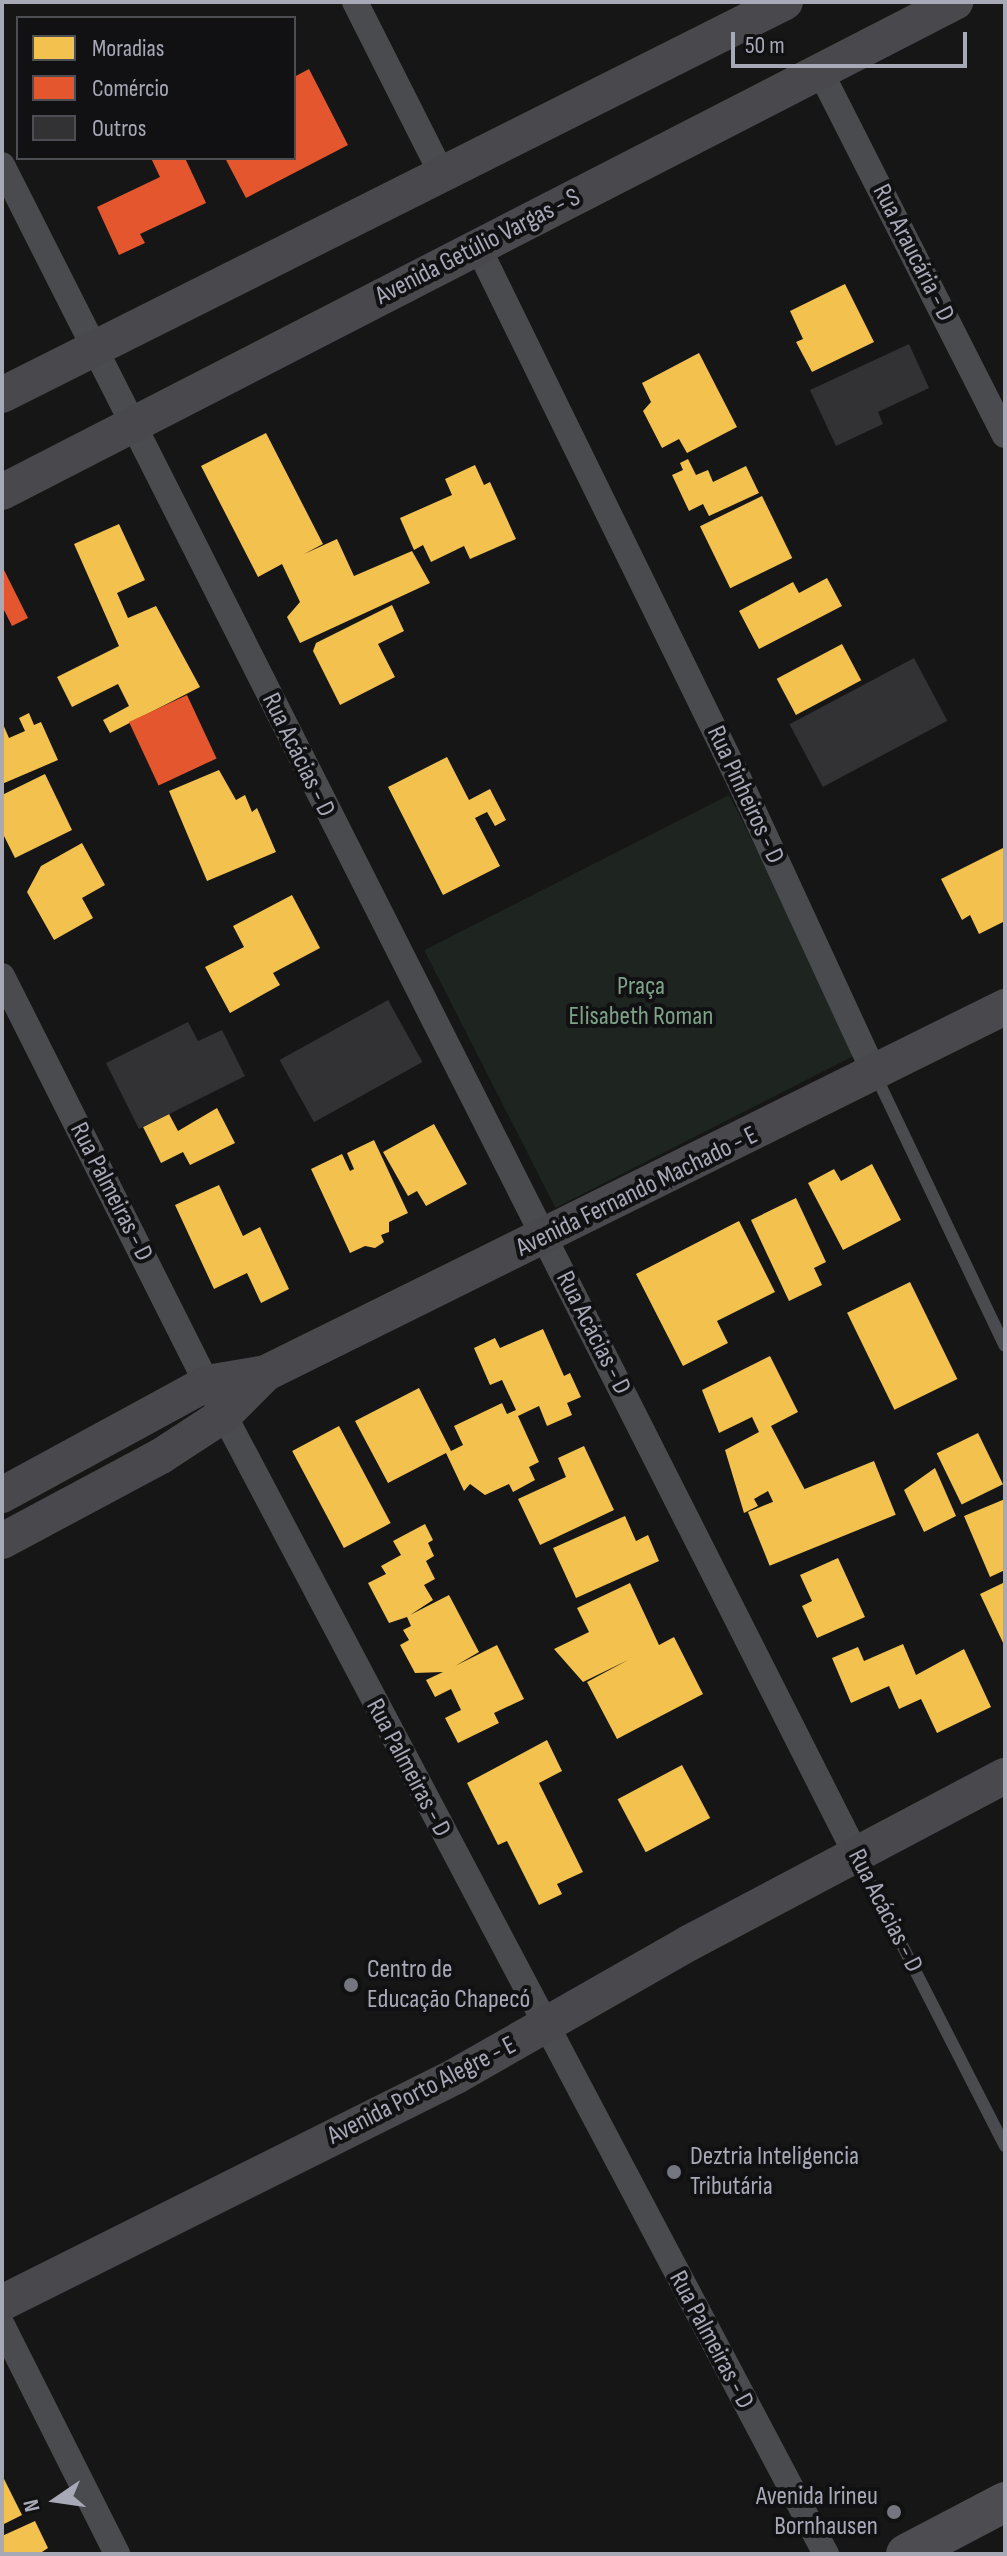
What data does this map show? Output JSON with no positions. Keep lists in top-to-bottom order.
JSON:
{
  "streets": {
    "street": [
      "Avenida Getúlio Vargas - S",
      "Rua Araucária - D",
      "Rua Acácias - D",
      "Rua Pinheiros - D",
      "Rua Palmeiras - D",
      "Avenida Fernando Machado - E",
      "Avenida Porto Alegre - E"
    ]
  },
  "crossings": [
    ["Avenida Getúlio Vargas - S", "Rua Araucária - D"],
    ["Avenida Getúlio Vargas - S", "Rua Acácias - D"],
    ["Avenida Getúlio Vargas - S", "Rua Pinheiros - D"],
    ["Rua Acácias - D", "Avenida Fernando Machado - E"],
    ["Rua Acácias - D", "Avenida Porto Alegre - E"],
    ["Rua Pinheiros - D", "Avenida Fernando Machado - E"],
    ["Rua Palmeiras - D", "Avenida Fernando Machado - E"],
    ["Rua Palmeiras - D", "Avenida Porto Alegre - E"]
  ],
  "parks": ["Praça Elisabeth Roman"],
  "places": ["Centro de Educação Chapecó", "Deztria Inteligencia Tributária", "Avenida Irineu Bornhausen"],
  "legend": ["Moradias", "Comércio", "Outros"],
  "scale_bar": "50 m",
  "north": "left"
}
